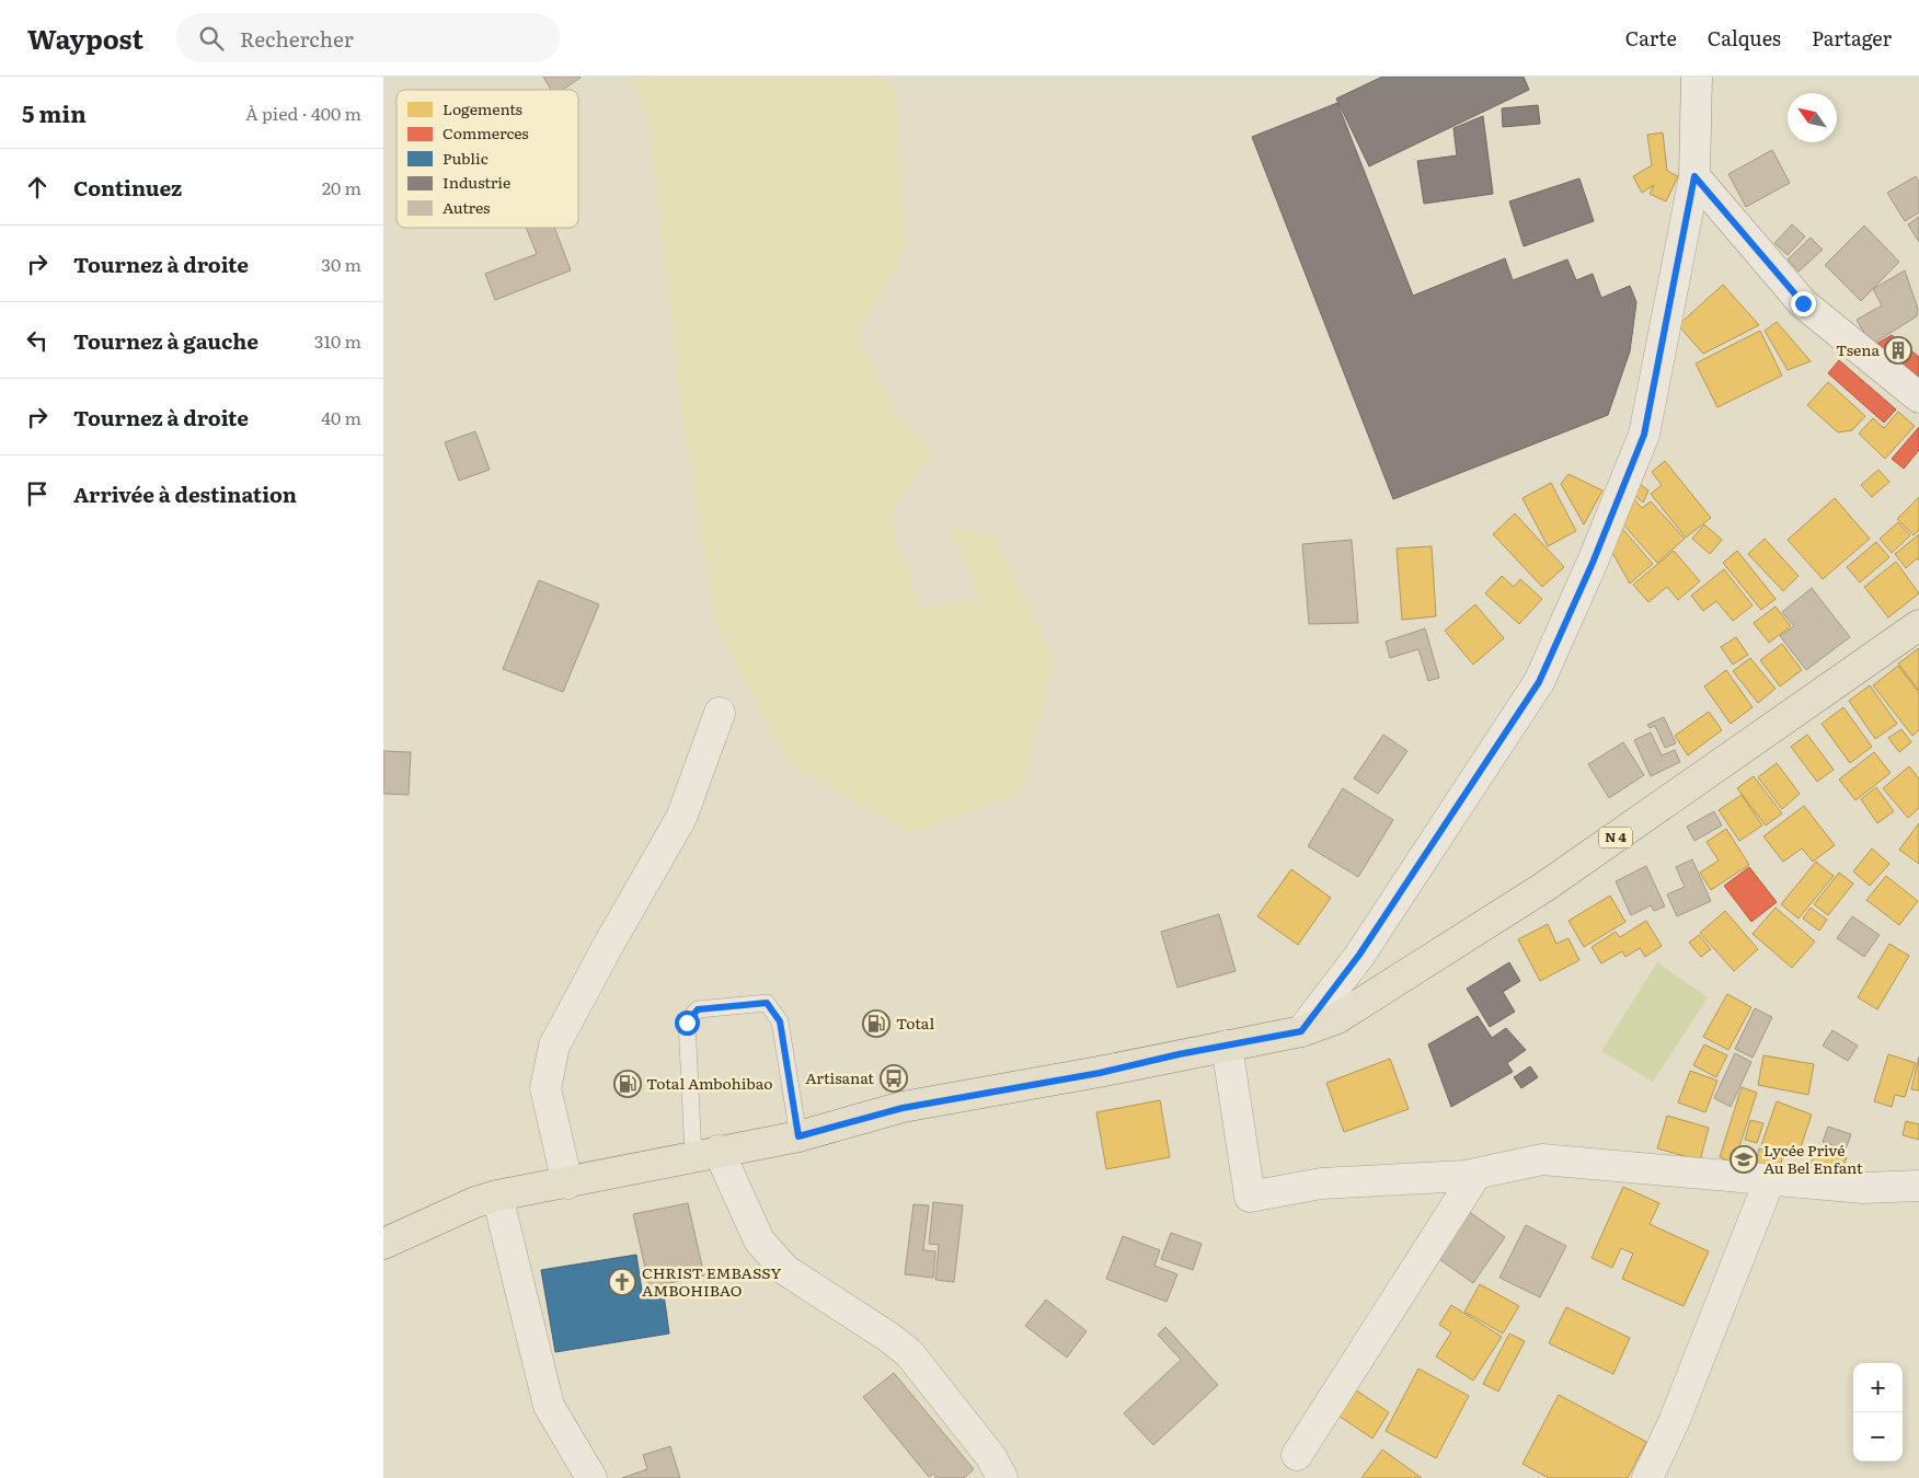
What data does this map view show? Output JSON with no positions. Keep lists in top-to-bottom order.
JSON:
{
  "streets": {
    "main road": ["N 4"]
  },
  "places": {
    "building": ["Tsena"],
    "fuel station": ["Total", "Total Ambohibao"],
    "bus stop": ["Artisanat"],
    "school or university": ["Lycée Privé Au Bel Enfant"],
    "church": ["CHRIST EMBASSY AMBOHIBAO"]
  },
  "legend": [
    "Logements",
    "Commerces",
    "Public",
    "Industrie",
    "Autres"
  ],
  "north": "top left",
  "page": {
    "header": "Waypost",
    "search": "Rechercher",
    "nav": ["Carte", "Calques", "Partager"],
    "heading": ["5 min", "À pied · 400 m"],
    "list": [
      ["Continuez", "20 m"],
      ["Tournez à droite", "30 m"],
      ["Tournez à gauche", "310 m"],
      ["Tournez à droite", "40 m"],
      "Arrivée à destination"
    ],
    "map_buttons": ["+", "−"]
  }
}
